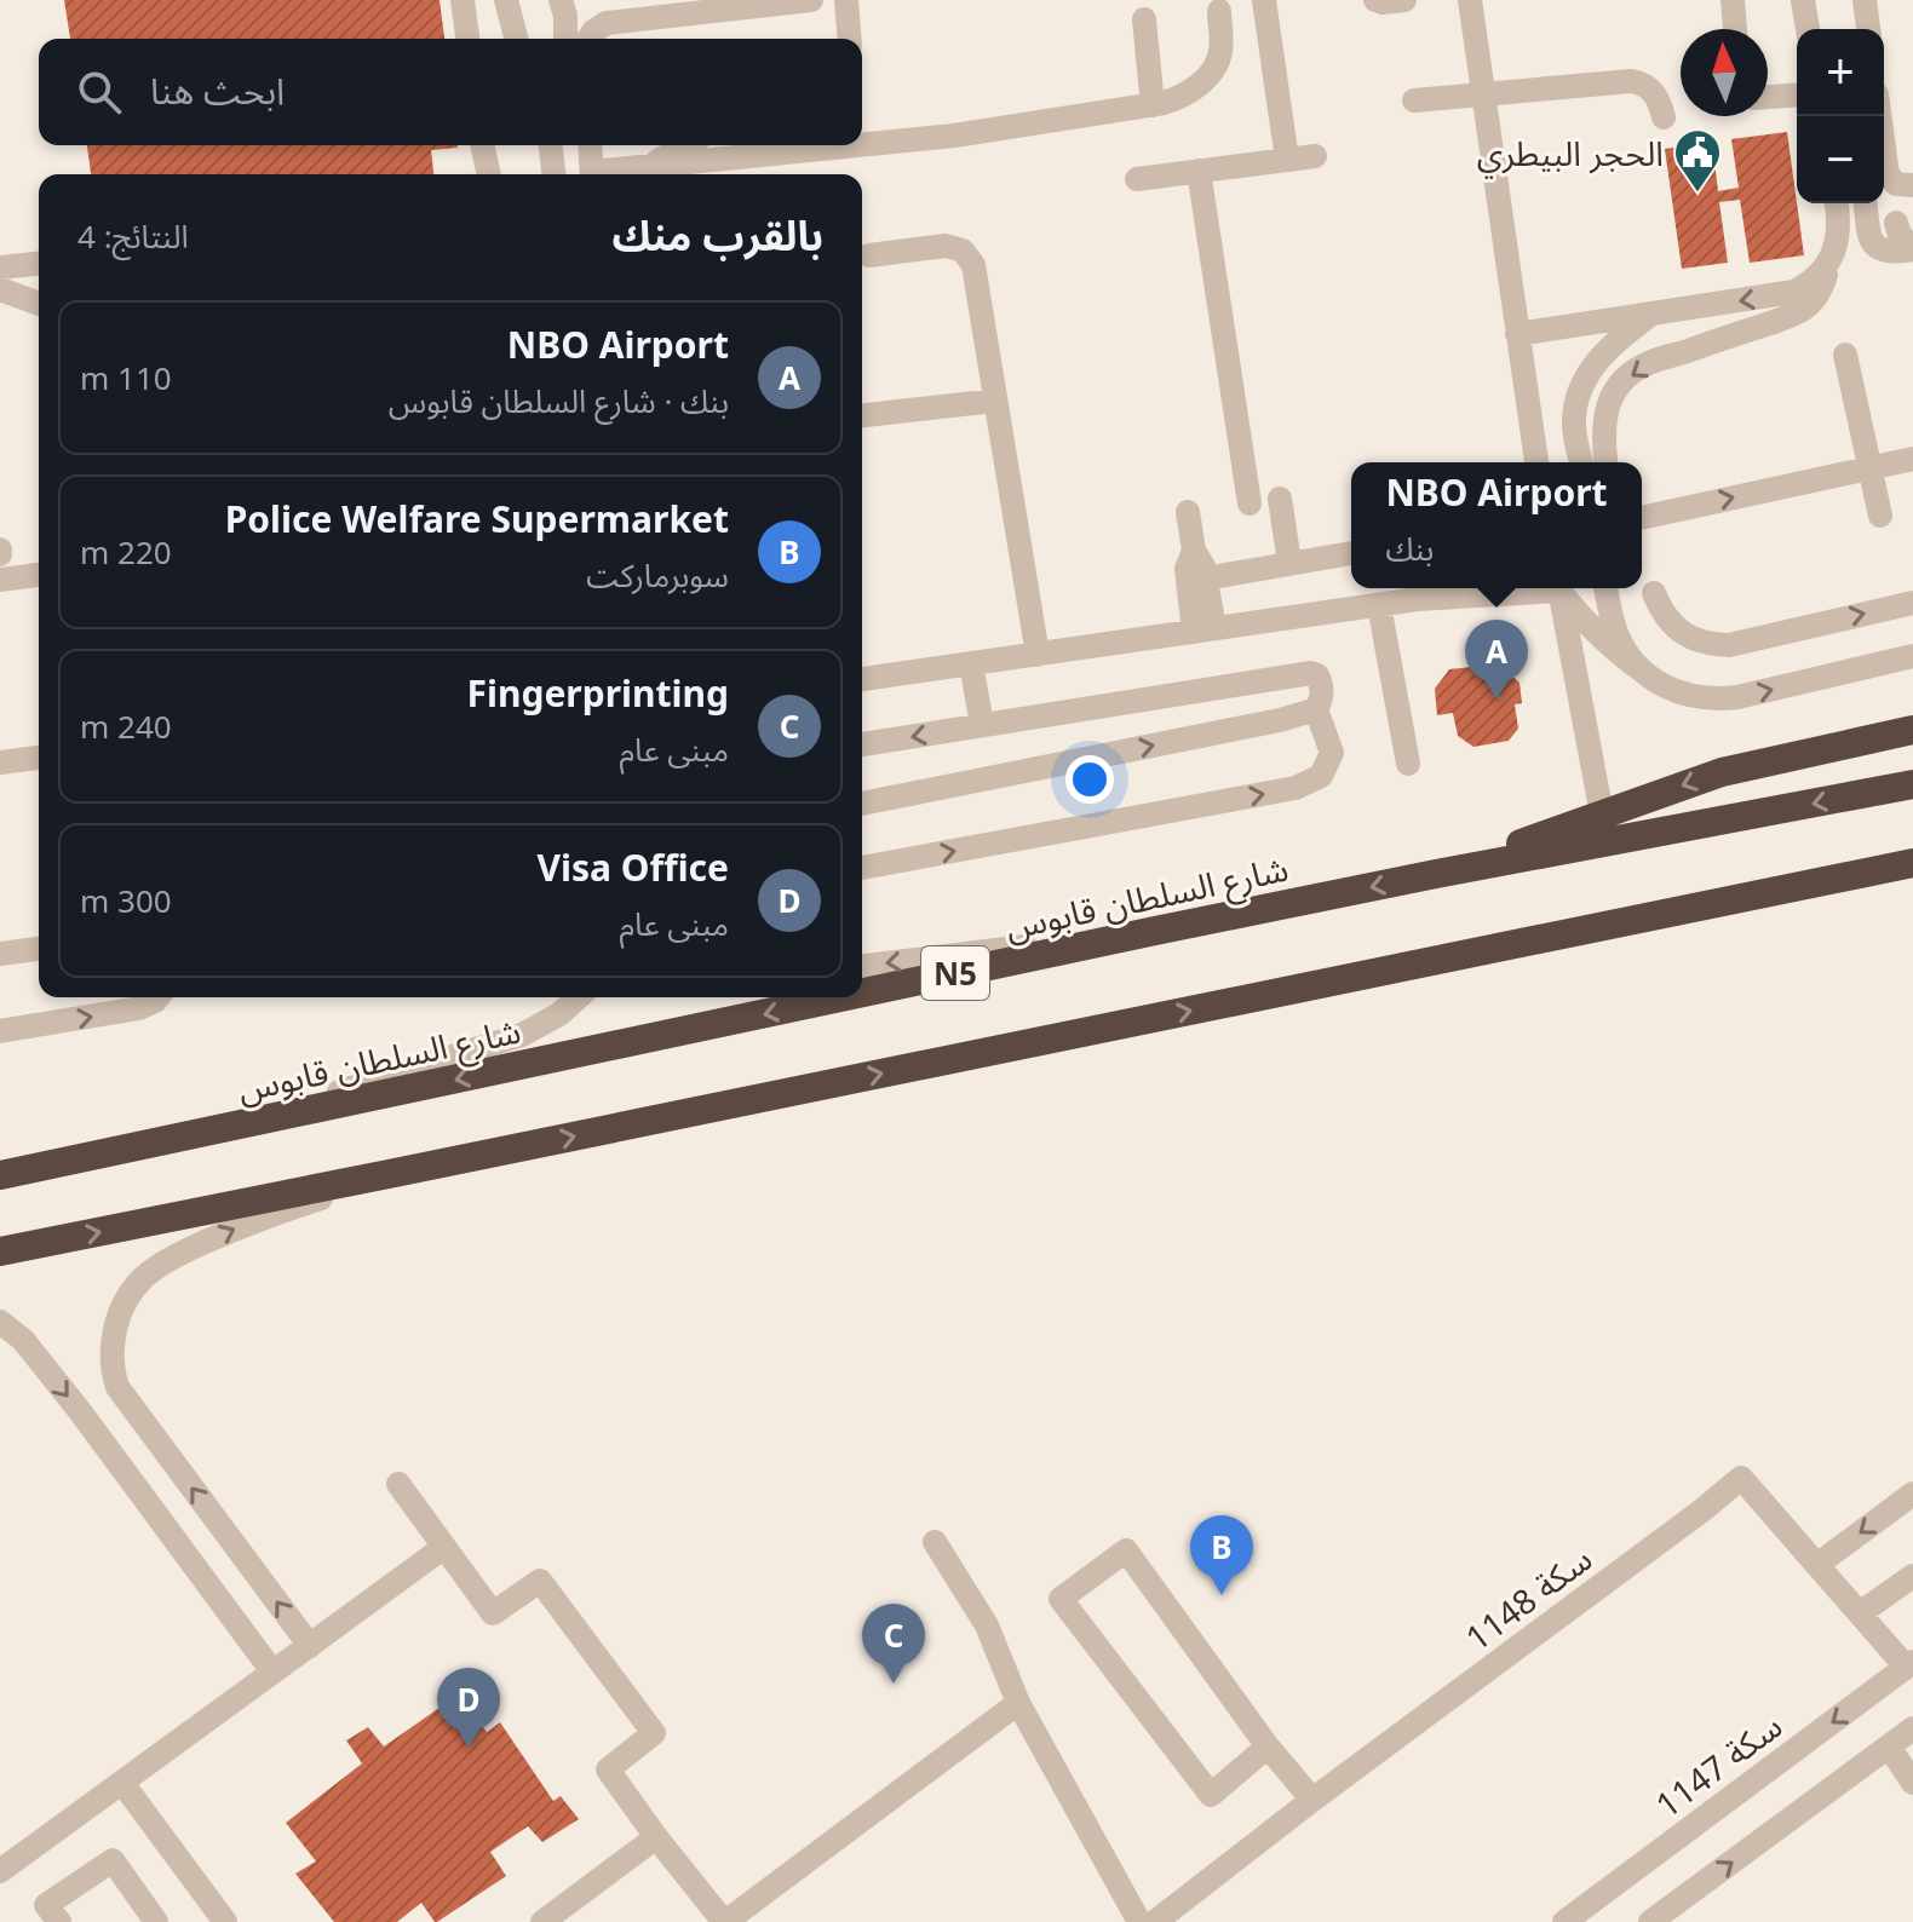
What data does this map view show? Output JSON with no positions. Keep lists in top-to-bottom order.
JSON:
{
  "streets": {
    "highway": ["شارع السلطان قابوس", "N5"],
    "street": ["سكة 1148", "سكة 1147"]
  },
  "crossings": [
    ["سكة 1148", "سكة 1147"]
  ],
  "places": {
    "public building": ["الحجر البيطري"]
  },
  "north": "top",
  "page": {
    "map_buttons": ["+", "−"],
    "search": "ابحث هنا",
    "heading": ["بالقرب منك", "النتائج: 4"],
    "list": [
      {
        "mark": "A",
        "name": "NBO Airport",
        "note": "بنك · شارع السلطان قابوس",
        "value": "110 m"
      },
      {
        "mark": "B",
        "name": "Police Welfare Supermarket",
        "note": "سوبرماركت",
        "value": "220 m"
      },
      {
        "mark": "C",
        "name": "Fingerprinting",
        "note": "مبنى عام",
        "value": "240 m"
      },
      {
        "mark": "D",
        "name": "Visa Office",
        "note": "مبنى عام",
        "value": "300 m"
      }
    ],
    "popup": ["NBO Airport", "بنك"],
    "pins": [
      "A",
      "B",
      "C",
      "D"
    ]
  }
}
